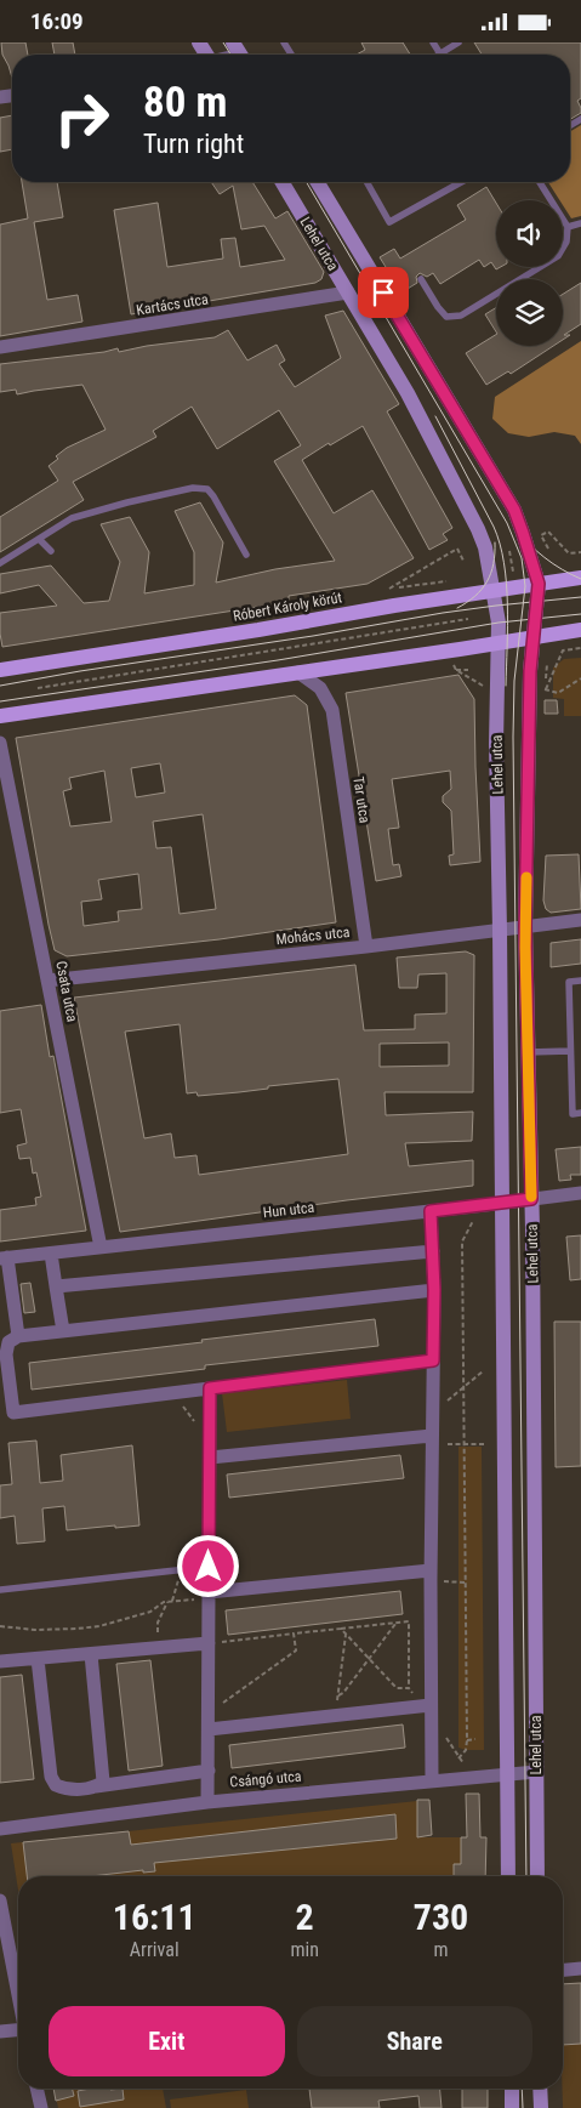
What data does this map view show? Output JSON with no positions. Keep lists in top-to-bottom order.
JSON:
{
  "streets": {
    "main road": ["Lehel utca", "Róbert Károly körút"],
    "street": [
      "Kartács utca",
      "Tar utca",
      "Mohács utca",
      "Csata utca",
      "Hun utca",
      "Csángó utca"
    ]
  },
  "crossings": [
    ["Lehel utca", "Kartács utca"],
    ["Lehel utca", "Róbert Károly körút"],
    ["Lehel utca", "Mohács utca"],
    ["Lehel utca", "Hun utca"],
    ["Lehel utca", "Csángó utca"],
    ["Tar utca", "Mohács utca"],
    ["Mohács utca", "Csata utca"],
    ["Csata utca", "Hun utca"]
  ],
  "page": {
    "status": "16:09",
    "turn": ["80 m", "Turn right"],
    "eta": [
      "16:11",
      "Arrival",
      "2",
      "min",
      "730",
      "m"
    ],
    "buttons": ["Exit", "Share"]
  }
}
